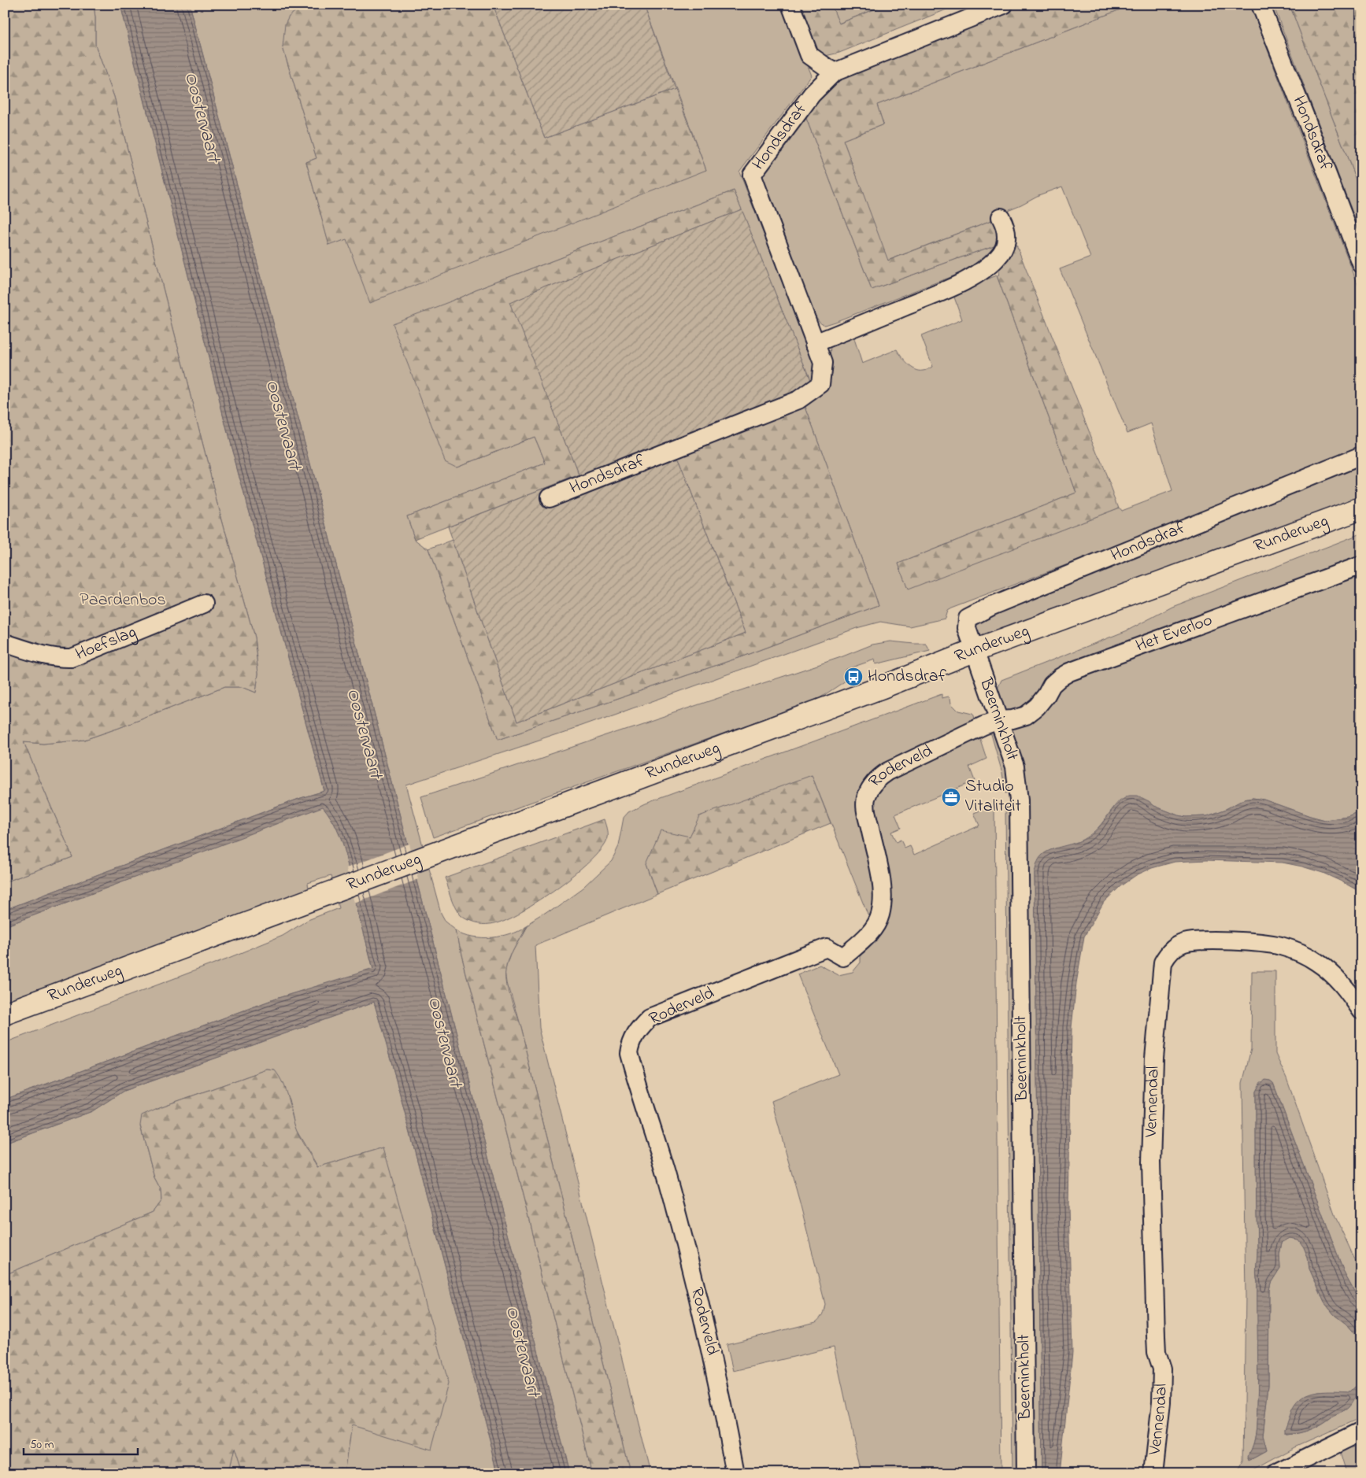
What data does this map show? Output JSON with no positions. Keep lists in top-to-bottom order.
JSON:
{
  "streets": {
    "street": [
      "Hondsdraf",
      "Runderweg",
      "Het Everloo",
      "Hoefslag",
      "Beerninkholt",
      "Roderveld",
      "Vennendal"
    ]
  },
  "crossings": [
    ["Hondsdraf", "Runderweg"],
    ["Hondsdraf", "Beerninkholt"],
    ["Runderweg", "Beerninkholt"],
    ["Het Everloo", "Beerninkholt"],
    ["Het Everloo", "Roderveld"],
    ["Beerninkholt", "Roderveld"]
  ],
  "water": ["Oostervaart"],
  "parks": ["Paardenbos"],
  "places": {
    "bus stop": ["Hondsdraf"],
    "office": ["Studio Vitaliteit"]
  },
  "scale_bar": "50 m"
}
